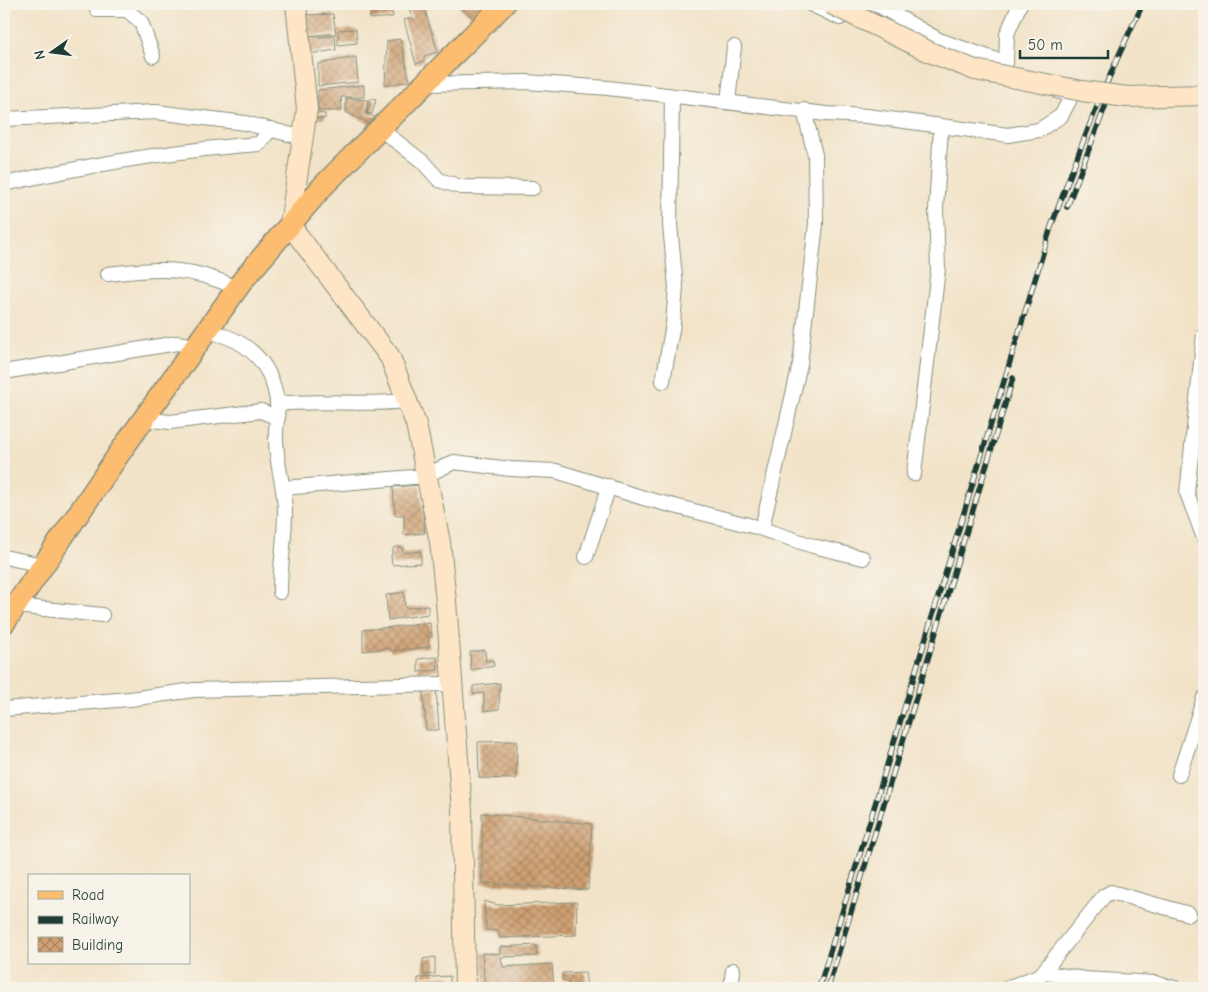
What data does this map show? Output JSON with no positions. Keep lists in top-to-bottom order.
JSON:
{
  "legend": ["Road", "Railway", "Building"],
  "scale_bar": "50 m",
  "north": "left"
}
